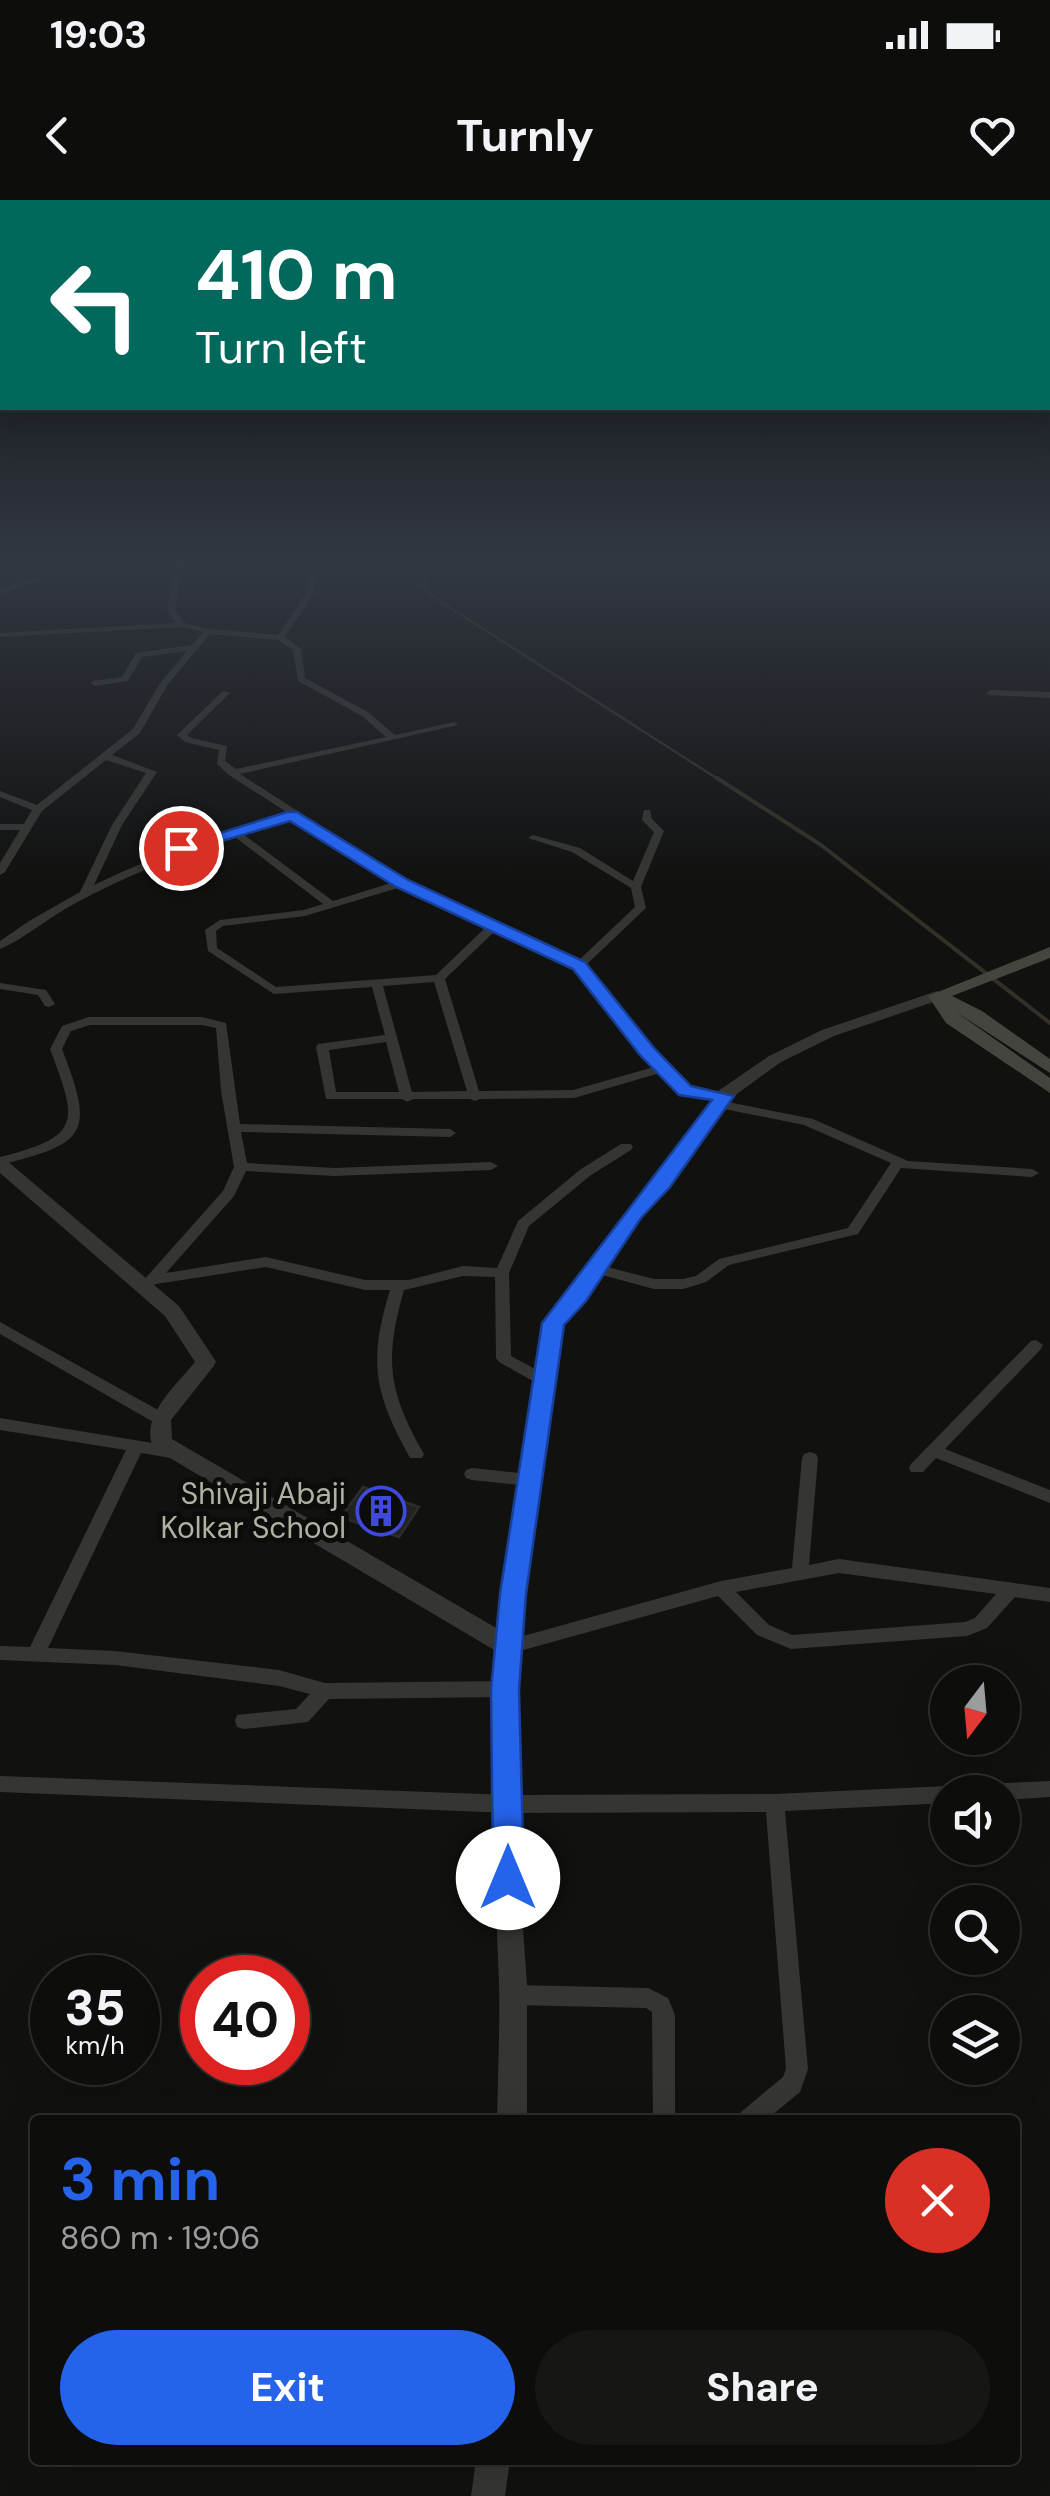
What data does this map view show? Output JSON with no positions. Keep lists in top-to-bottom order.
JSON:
{
  "places": {
    "building": ["Shivaji Abaji Kolkar School"]
  },
  "north": "bottom",
  "page": {
    "status": "19:03",
    "header": "Turnly",
    "turn": ["410 m", "Turn left"],
    "speed": "35 km/h",
    "limit": "40",
    "heading": ["3 min", "860 m · 19:06"],
    "buttons": ["Exit", "Share"]
  }
}
